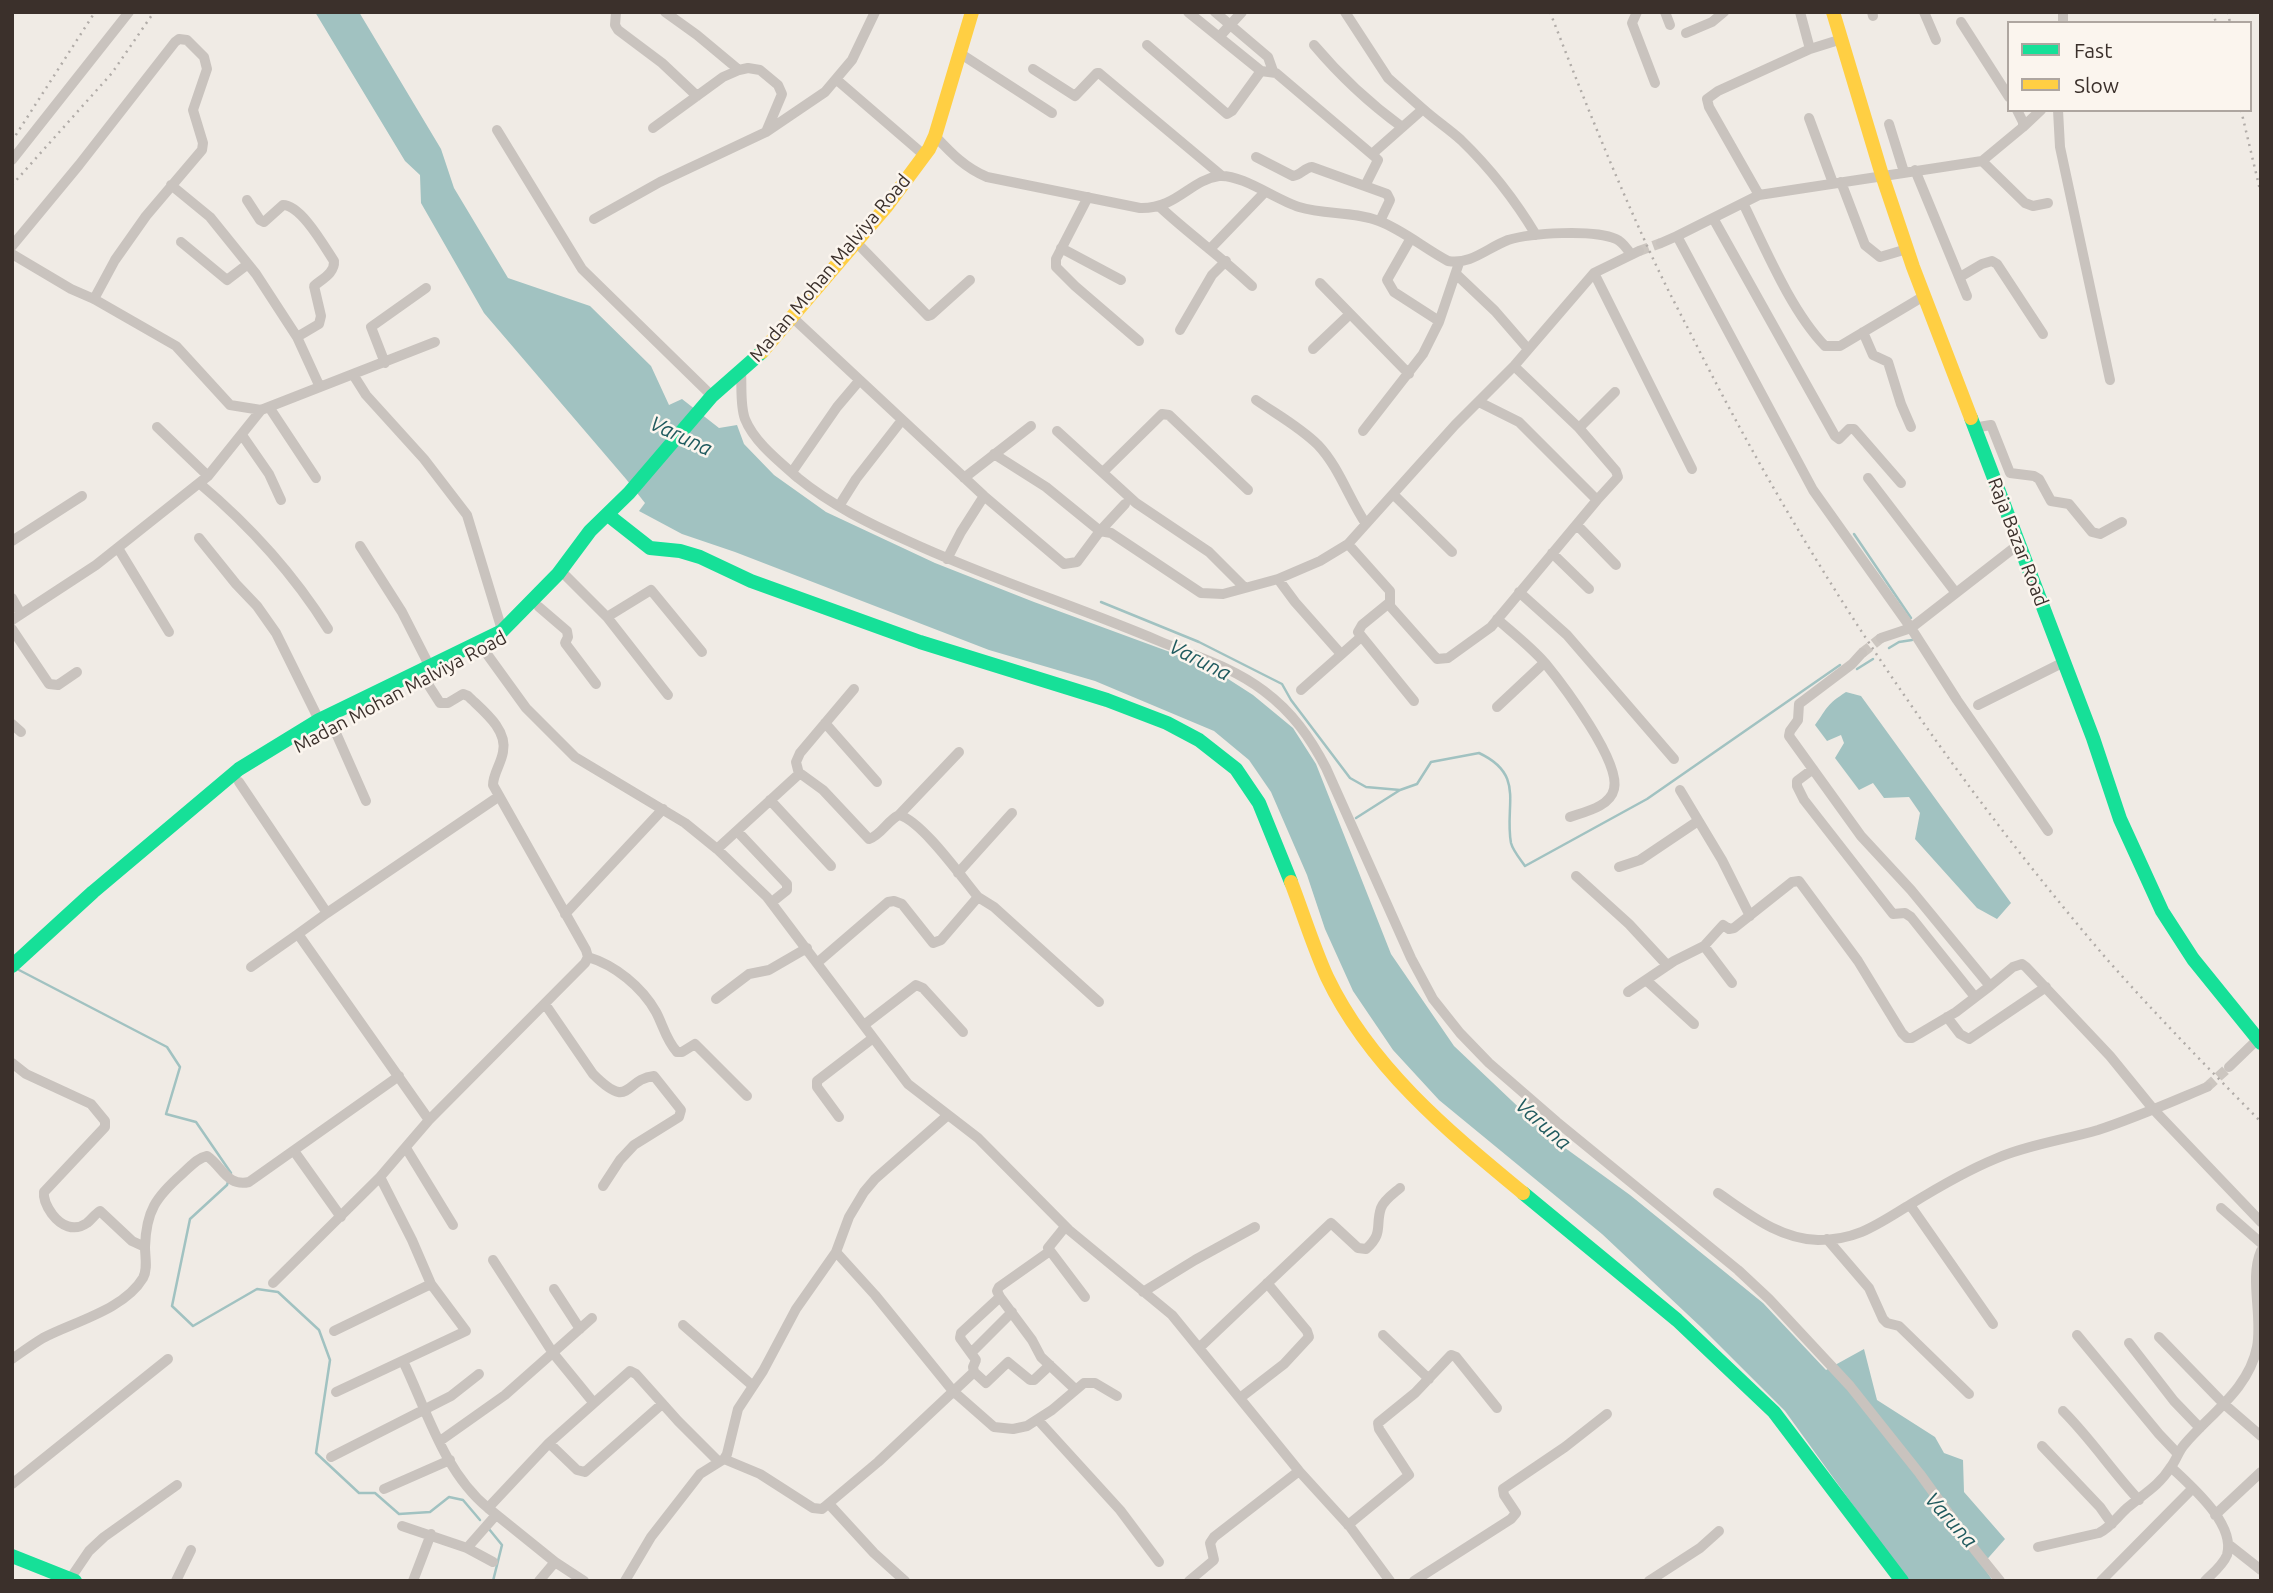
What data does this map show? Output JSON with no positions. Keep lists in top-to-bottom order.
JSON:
{
  "streets": {
    "main road": ["Madan Mohan Malviya Road", "Raja Bazar Road"]
  },
  "water": ["Varuna"],
  "legend": ["Fast", "Slow"]
}
